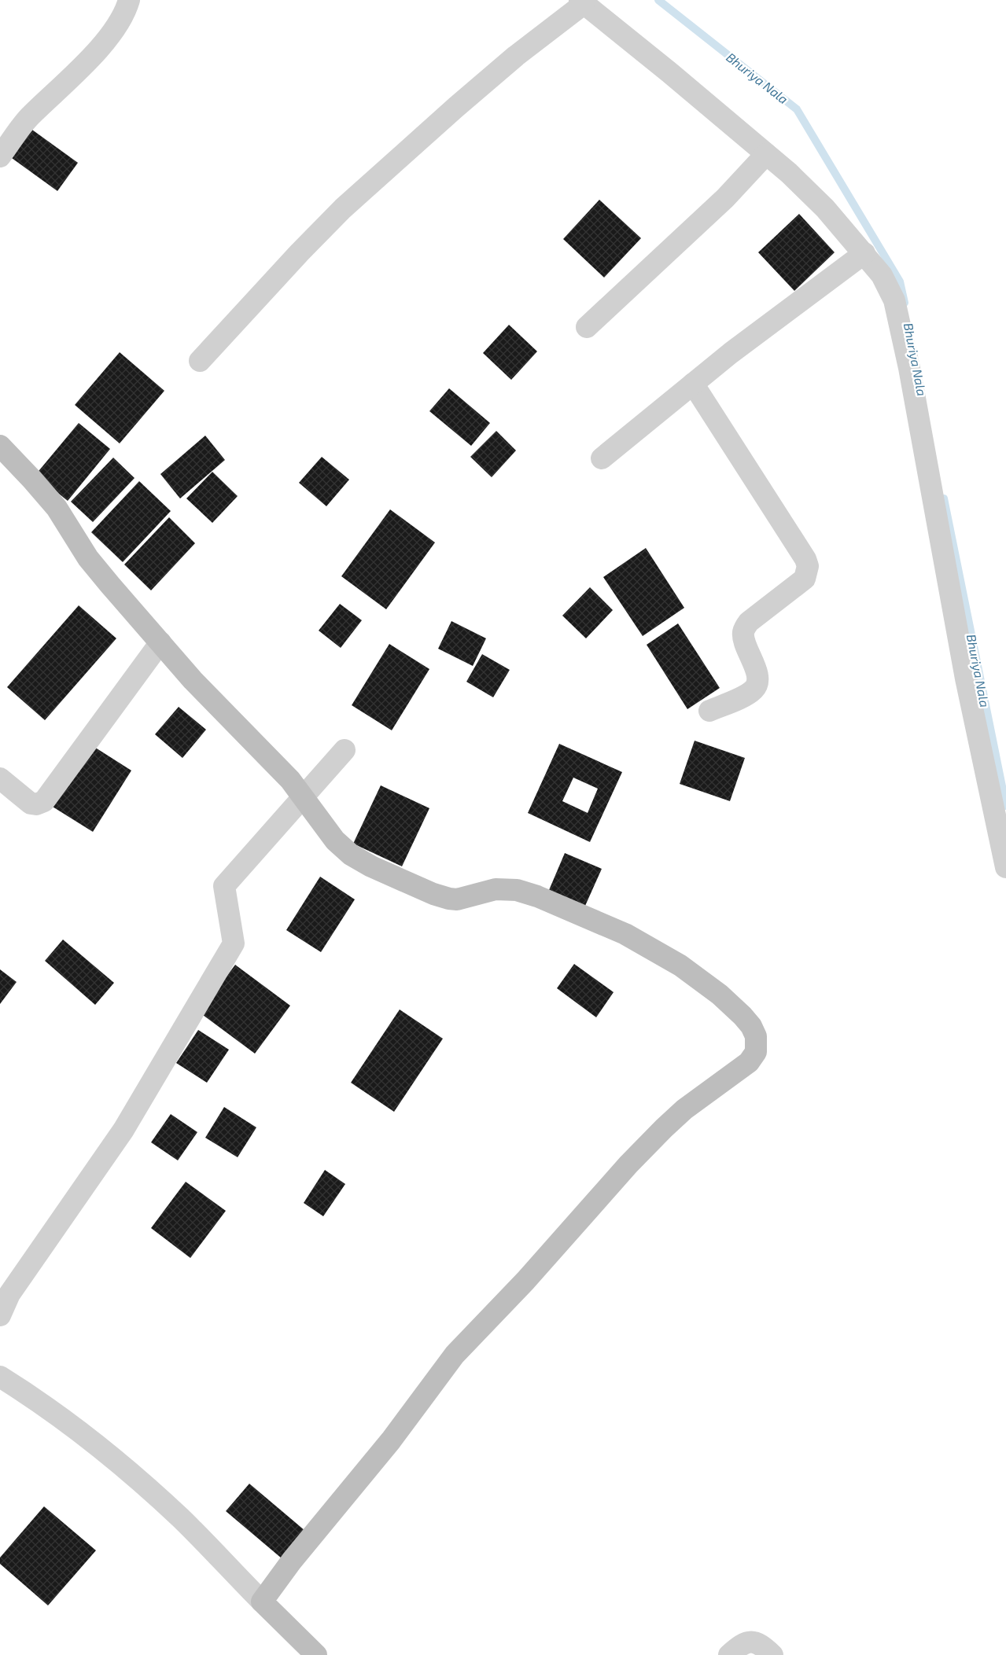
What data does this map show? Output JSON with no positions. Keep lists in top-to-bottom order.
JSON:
{
  "water": ["Bhuriya Nala"]
}
